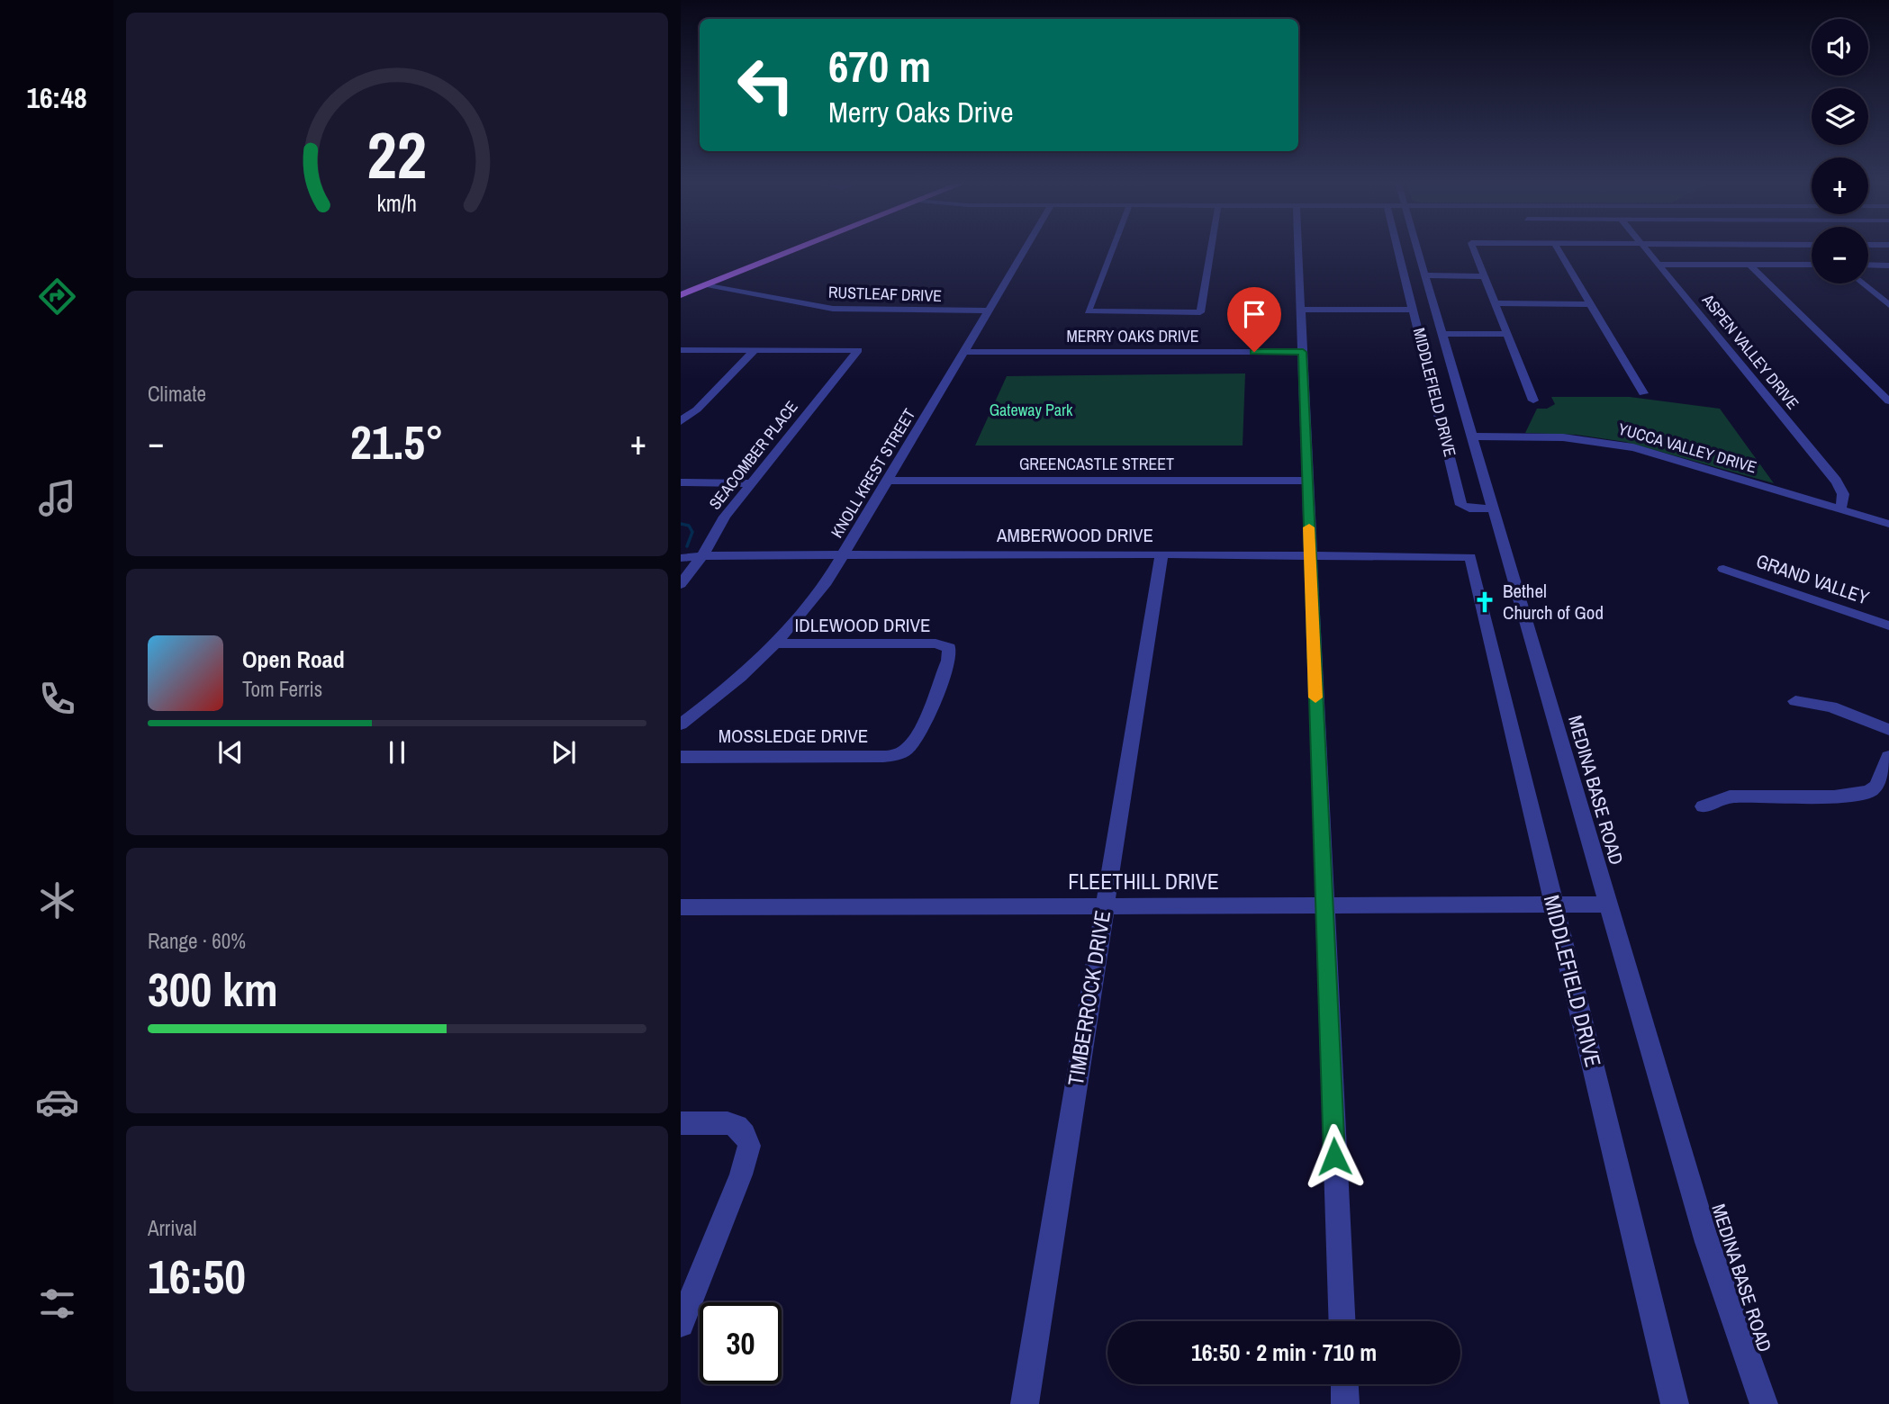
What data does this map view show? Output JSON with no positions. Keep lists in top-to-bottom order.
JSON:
{
  "streets": {
    "street": [
      "RUSTLEAF DRIVE",
      "MERRY OAKS DRIVE",
      "ASPEN VALLEY DRIVE",
      "MIDDLEFIELD DRIVE",
      "YUCCA VALLEY DRIVE",
      "SEACOMBER PLACE",
      "GREENCASTLE STREET",
      "KNOLL KREST STREET",
      "AMBERWOOD DRIVE",
      "GRAND VALLEY",
      "IDLEWOOD DRIVE",
      "MOSSLEDGE DRIVE",
      "MEDINA BASE ROAD",
      "FLEETHILL DRIVE",
      "TIMBERROCK DRIVE"
    ]
  },
  "crossings": [
    ["RUSTLEAF DRIVE", "KNOLL KREST STREET"],
    ["MERRY OAKS DRIVE", "KNOLL KREST STREET"],
    ["ASPEN VALLEY DRIVE", "YUCCA VALLEY DRIVE"],
    ["MIDDLEFIELD DRIVE", "AMBERWOOD DRIVE"],
    ["MIDDLEFIELD DRIVE", "MEDINA BASE ROAD"],
    ["MIDDLEFIELD DRIVE", "FLEETHILL DRIVE"],
    ["YUCCA VALLEY DRIVE", "MEDINA BASE ROAD"],
    ["SEACOMBER PLACE", "AMBERWOOD DRIVE"],
    ["GREENCASTLE STREET", "KNOLL KREST STREET"],
    ["KNOLL KREST STREET", "AMBERWOOD DRIVE"],
    ["KNOLL KREST STREET", "IDLEWOOD DRIVE"],
    ["AMBERWOOD DRIVE", "TIMBERROCK DRIVE"],
    ["IDLEWOOD DRIVE", "MOSSLEDGE DRIVE"],
    ["MEDINA BASE ROAD", "FLEETHILL DRIVE"],
    ["FLEETHILL DRIVE", "TIMBERROCK DRIVE"]
  ],
  "parks": ["Gateway Park"],
  "places": {
    "church": ["Bethel Church of God"]
  },
  "page": {
    "tabs": "16:48",
    "map_buttons": ["+", "−"],
    "turn": ["670 m", "Merry Oaks Drive"],
    "tile": [
      "Climate",
      ["Range · 60%", "300 km"],
      ["Arrival", "16:50"]
    ],
    "heat": ["−", "21.5°", "+"],
    "song": ["Open Road", "Tom Ferris"],
    "limit": "30",
    "trip": "16:50 · 2 min · 710 m",
    "gauge": ["22", "km/h"]
  }
}
